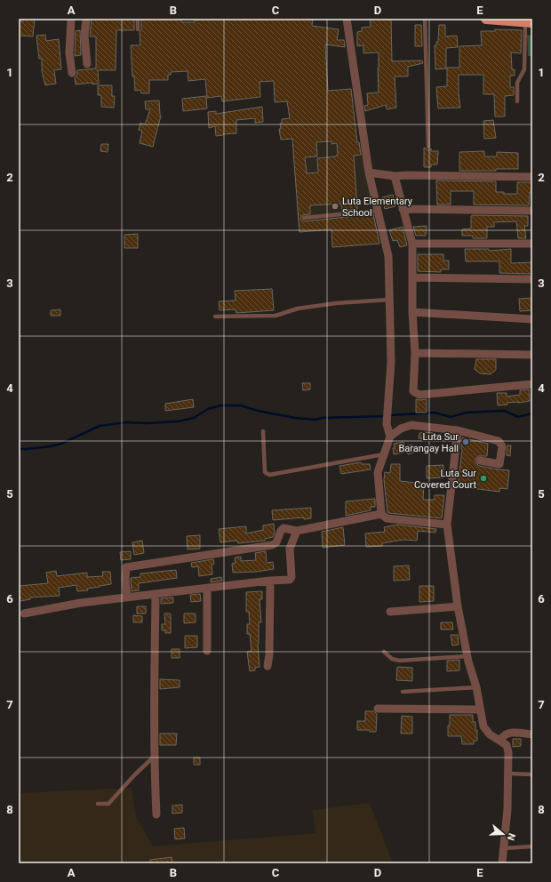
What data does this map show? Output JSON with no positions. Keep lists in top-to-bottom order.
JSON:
{
  "places": ["Luta Elementary School", "Luta Sur Barangay Hall", "Luta Sur Covered Court"],
  "north": "right",
  "grid": {
    "columns": [
      "A",
      "B",
      "C",
      "D",
      "E"
    ],
    "rows": [
      "1",
      "2",
      "3",
      "4",
      "5",
      "6",
      "7",
      "8"
    ]
  }
}
